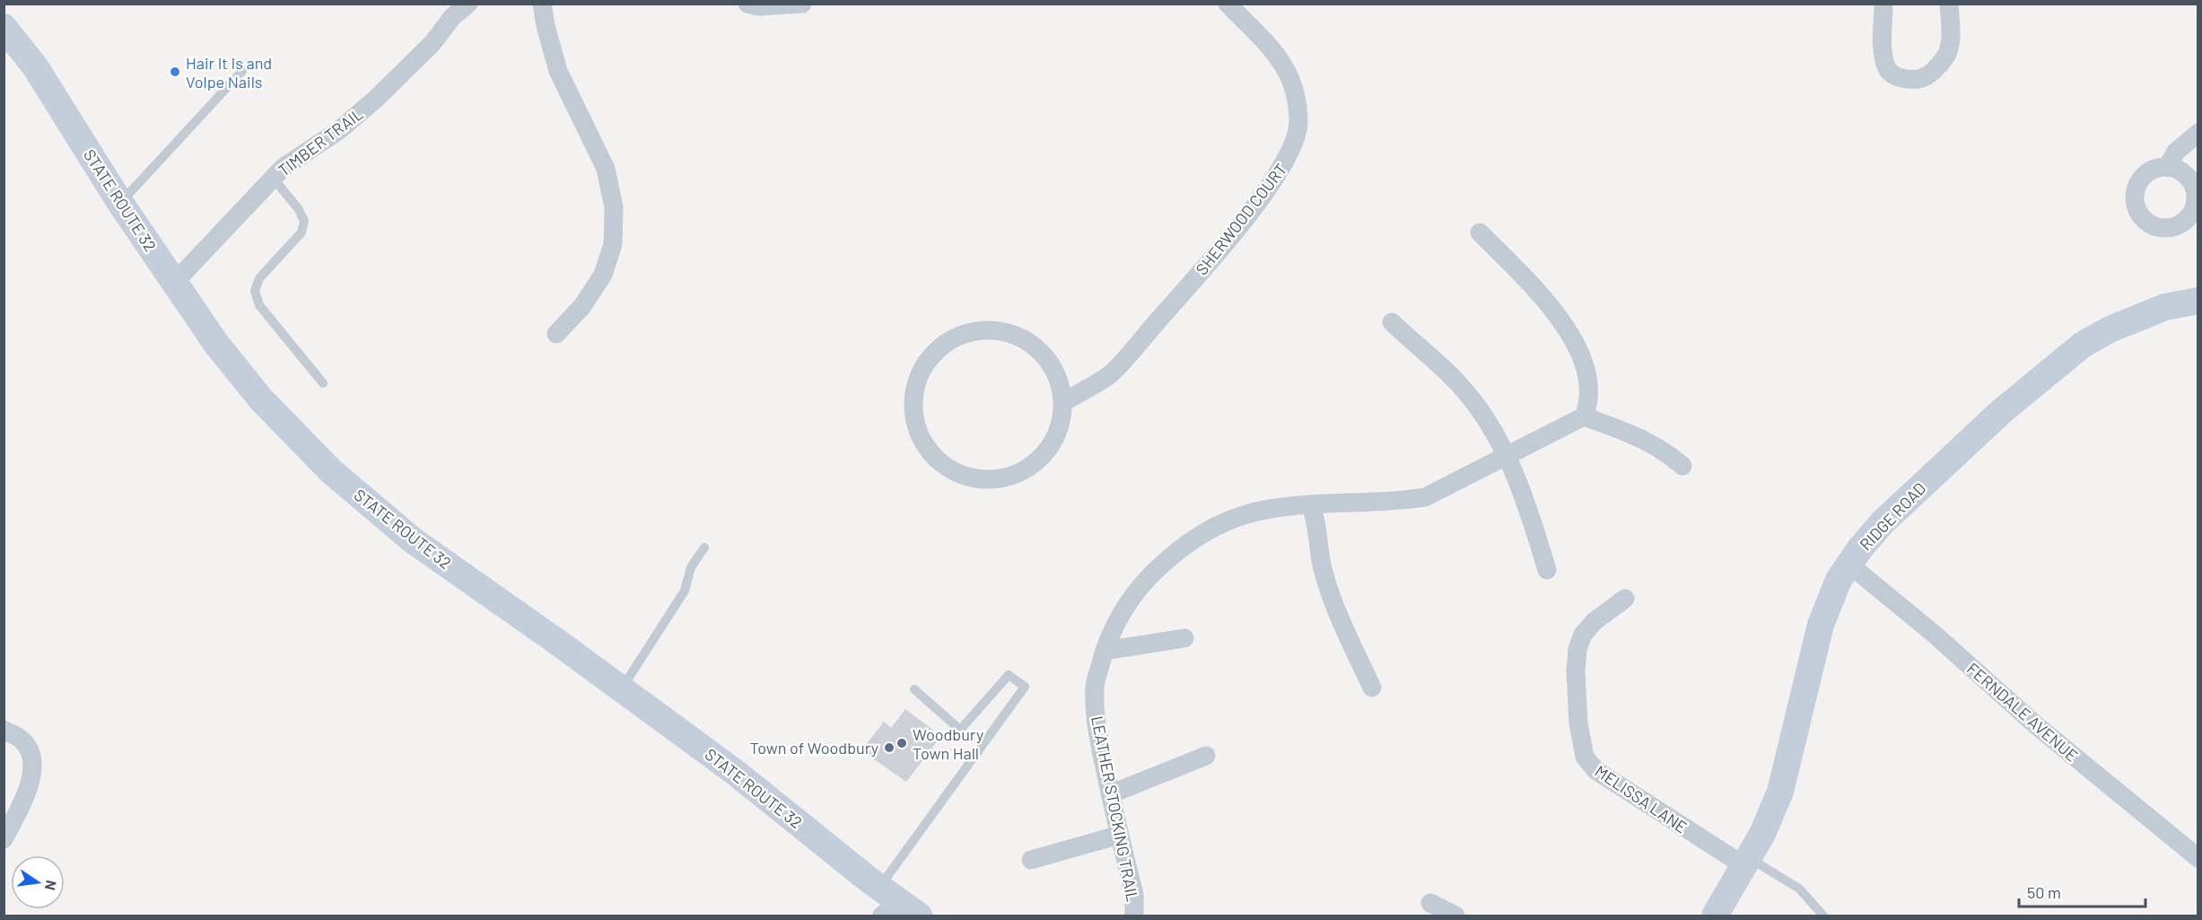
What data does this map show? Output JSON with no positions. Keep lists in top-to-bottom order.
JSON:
{
  "streets": {
    "main road": ["STATE ROUTE 32", "RIDGE ROAD"],
    "street": [
      "TIMBER TRAIL",
      "SHERWOOD COURT",
      "FERNDALE AVENUE",
      "MELISSA LANE",
      "LEATHER STOCKING TRAIL"
    ]
  },
  "crossings": [
    ["TIMBER TRAIL", "STATE ROUTE 32"],
    ["RIDGE ROAD", "FERNDALE AVENUE"],
    ["RIDGE ROAD", "MELISSA LANE"]
  ],
  "places": ["Hair It Is and Volpe Nails", "Woodbury Town Hall", "Town of Woodbury"],
  "scale_bar": "50 m",
  "north": "right"
}
